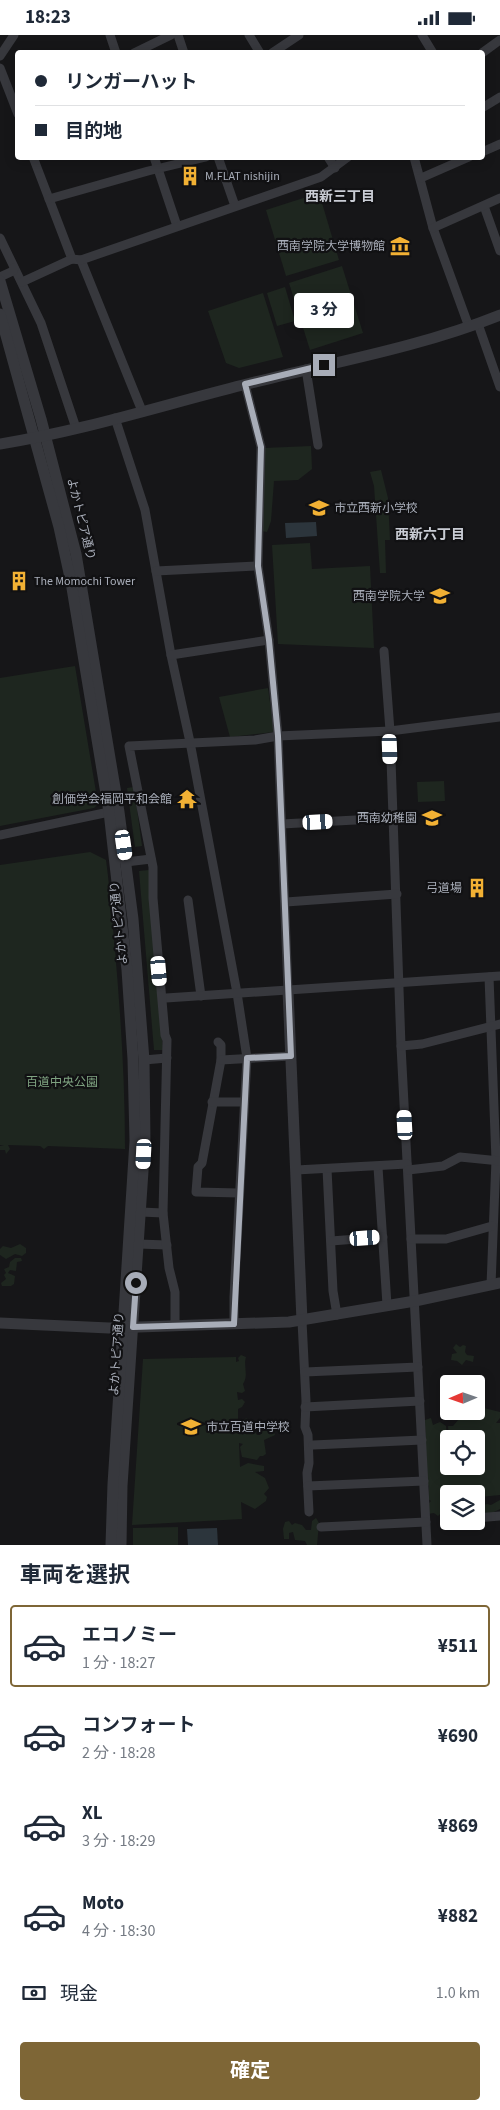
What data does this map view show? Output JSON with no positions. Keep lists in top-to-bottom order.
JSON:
{
  "streets": {
    "street": ["よかトピア通り"]
  },
  "districts": ["西新三丁目", "西新六丁目"],
  "parks": ["百道中央公園"],
  "places": {
    "building": ["M.FLAT nishijin", "The Momochi Tower", "弓道場"],
    "museum": ["西南学院大学博物館"],
    "school or university": [
      "市立西新小学校",
      "西南学院大学",
      "西南幼稚園",
      "市立百道中学校"
    ],
    "temple": ["創価学会福岡平和会館"]
  },
  "north": "left",
  "page": {
    "status": "18:23",
    "banner": ["リンガーハット", "目的地"],
    "bubble": "3 分",
    "heading": "車両を選択",
    "list": [
      {
        "name": "エコノミー",
        "note": "1 分 · 18:27",
        "value": "¥511"
      },
      {
        "name": "コンフォート",
        "note": "2 分 · 18:28",
        "value": "¥690"
      },
      {
        "name": "XL",
        "note": "3 分 · 18:29",
        "value": "¥869"
      },
      {
        "name": "Moto",
        "note": "4 分 · 18:30",
        "value": "¥882"
      }
    ],
    "pay": ["現金", "1.0 km"],
    "buttons": "確定"
  }
}
